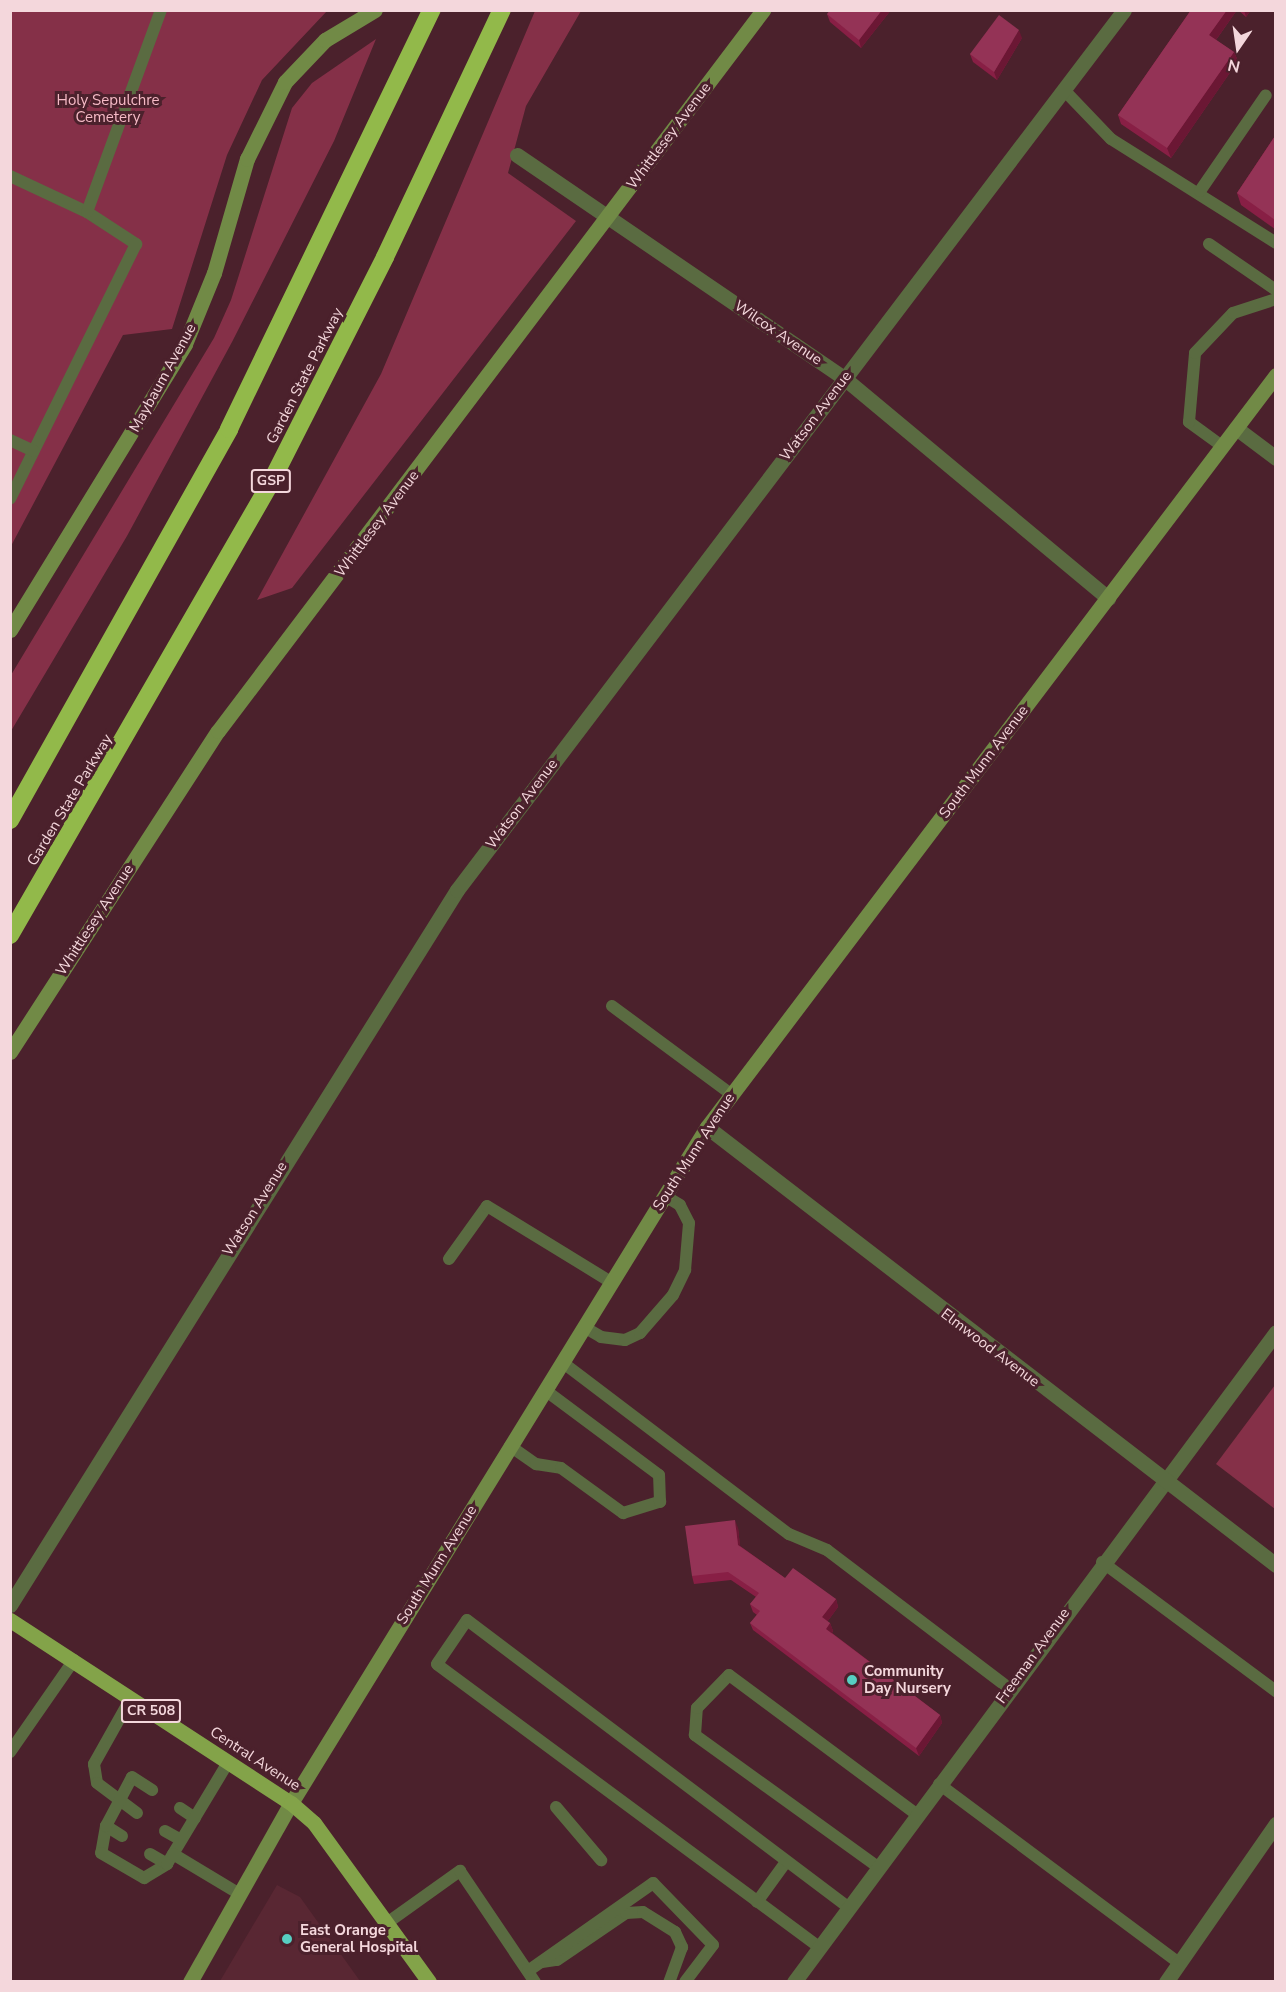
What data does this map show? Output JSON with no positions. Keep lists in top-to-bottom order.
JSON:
{
  "streets": {
    "highway": ["Garden State Parkway", "GSP"],
    "main road": [
      "Whittlesey Avenue",
      "Maybaum Avenue",
      "South Munn Avenue",
      "CR 508",
      "Central Avenue"
    ],
    "street": [
      "Wilcox Avenue",
      "Watson Avenue",
      "Elmwood Avenue",
      "Freeman Avenue"
    ]
  },
  "crossings": [
    ["Whittlesey Avenue", "Wilcox Avenue"],
    ["Wilcox Avenue", "Watson Avenue"],
    ["Wilcox Avenue", "South Munn Avenue"],
    ["South Munn Avenue", "Elmwood Avenue"],
    ["South Munn Avenue", "Central Avenue"],
    ["Elmwood Avenue", "Freeman Avenue"]
  ],
  "parks": ["Holy Sepulchre Cemetery"],
  "places": ["Community Day Nursery", "East Orange General Hospital"],
  "north": "bottom"
}
